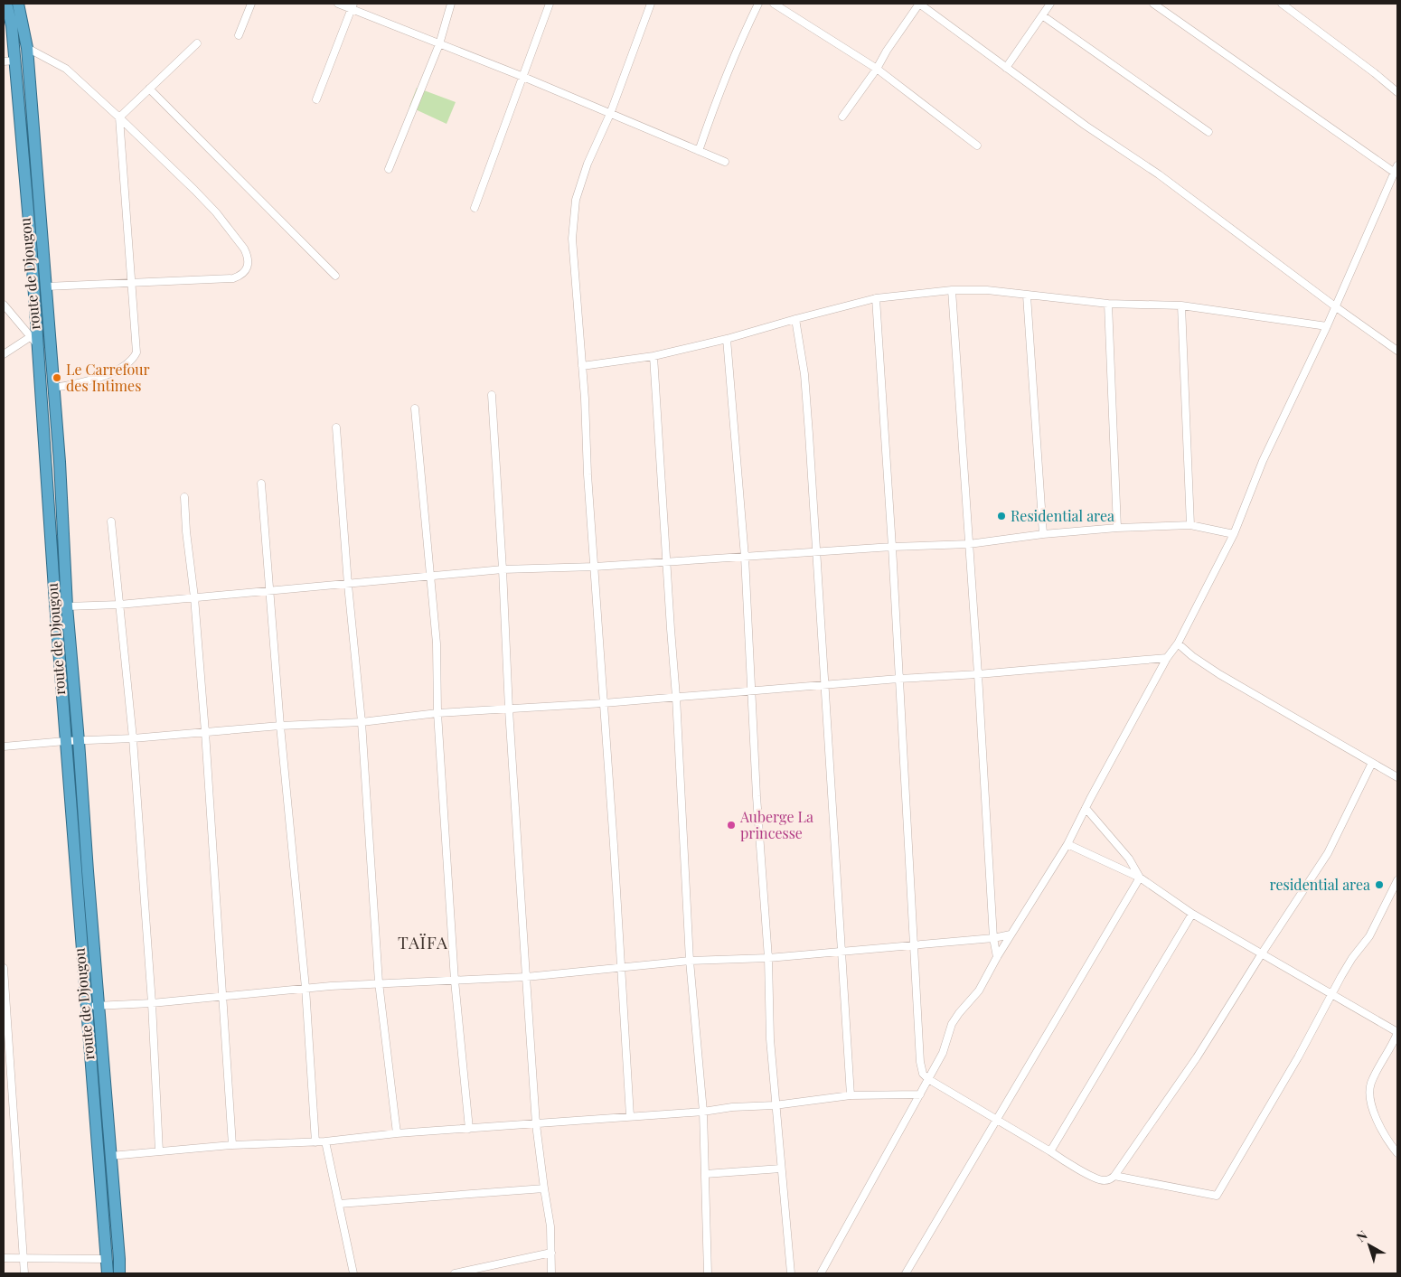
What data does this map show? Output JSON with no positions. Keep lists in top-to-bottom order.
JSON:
{
  "streets": {
    "highway": ["route de Djougou"]
  },
  "districts": ["TAÏFA"],
  "places": [
    "Le Carrefour des Intimes",
    "Residential area",
    "Auberge La princesse",
    "residential area"
  ],
  "north": "top left"
}
